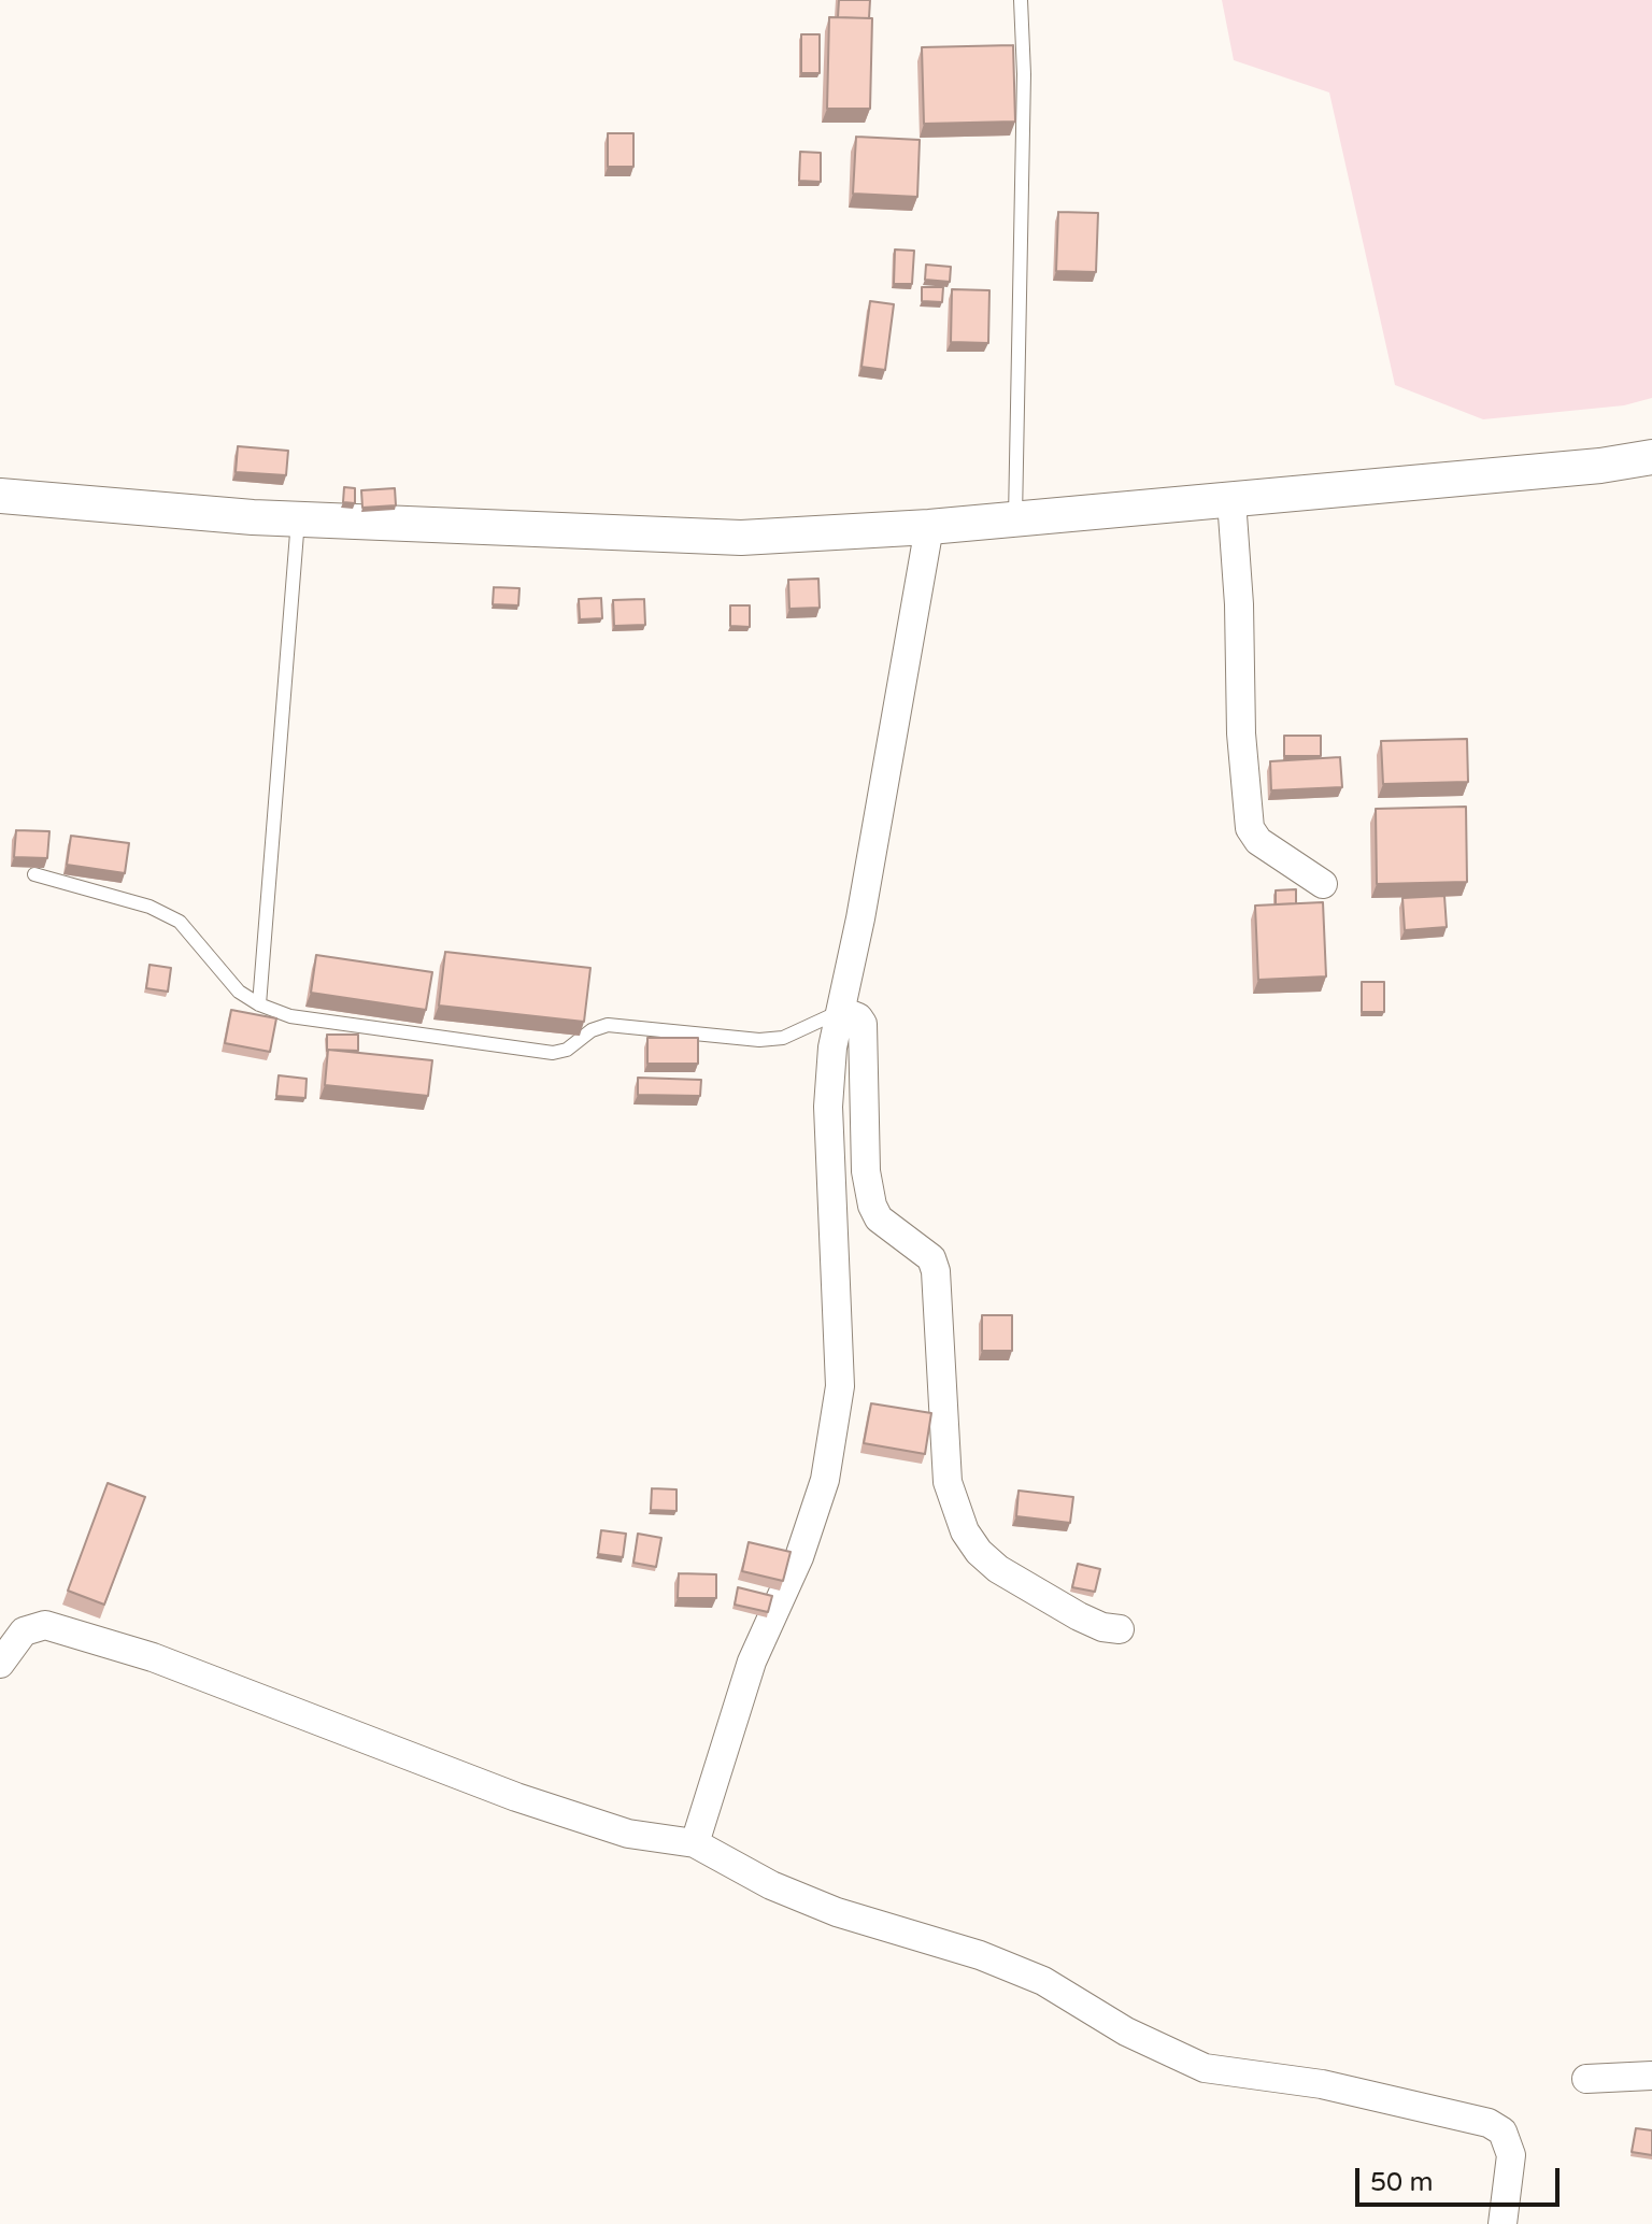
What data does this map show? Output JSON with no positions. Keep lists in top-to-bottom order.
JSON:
{
  "scale_bar": "50 m"
}
